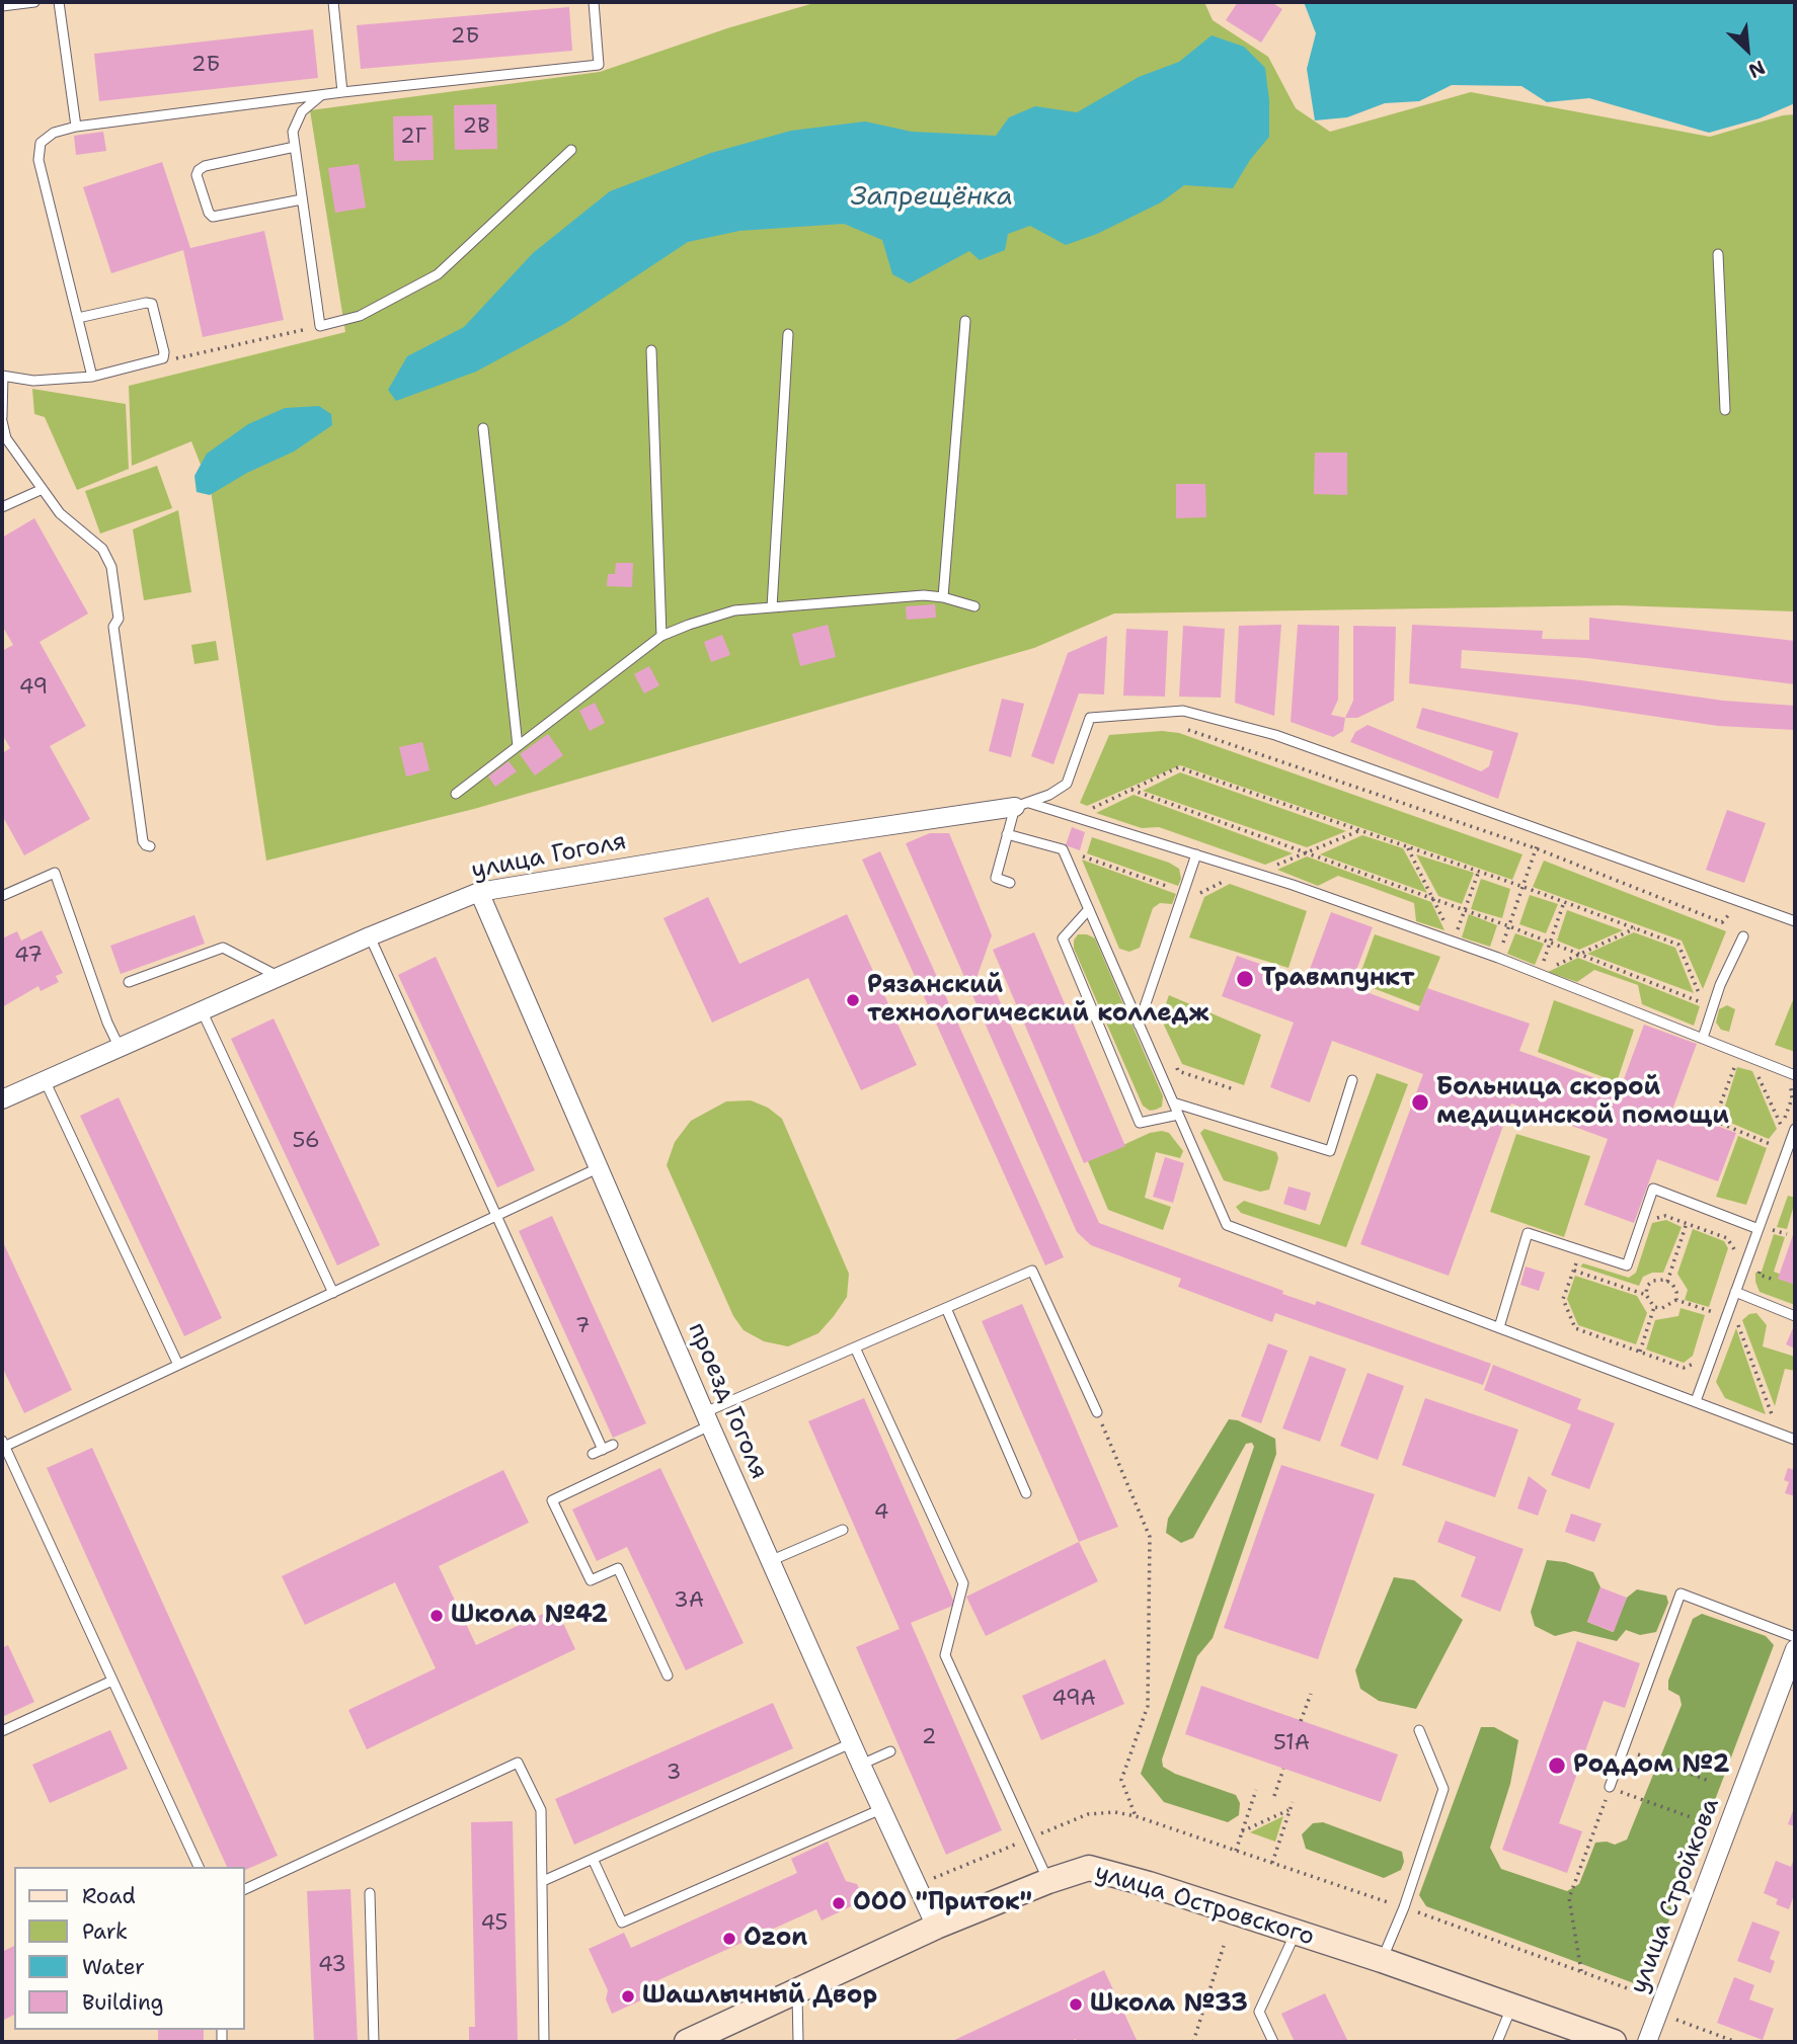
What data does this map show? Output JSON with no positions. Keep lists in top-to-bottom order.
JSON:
{
  "streets": {
    "street": [
      "улица Гоголя",
      "проезд Гоголя",
      "улица Стройкова",
      "улица Островского"
    ]
  },
  "crossings": [
    ["улица Гоголя", "проезд Гоголя"],
    ["проезд Гоголя", "улица Островского"]
  ],
  "water": ["Запрещёнка"],
  "places": [
    "Травмпункт",
    "Рязанский технологический колледж",
    "Больница скорой медицинской помощи",
    "Школа №42",
    "Роддом №2",
    "ООО \"Приток\"",
    "Ozon",
    "Шашлычный Двор",
    "Школа №33"
  ],
  "house_numbers": [
    "2Б",
    "2Б",
    "2В",
    "2Г",
    "49",
    "47",
    "56",
    "7",
    "4",
    "3А",
    "49А",
    "2",
    "51А",
    "3",
    "45",
    "43"
  ],
  "legend": [
    "Road",
    "Park",
    "Water",
    "Building"
  ],
  "north": "bottom right"
}
